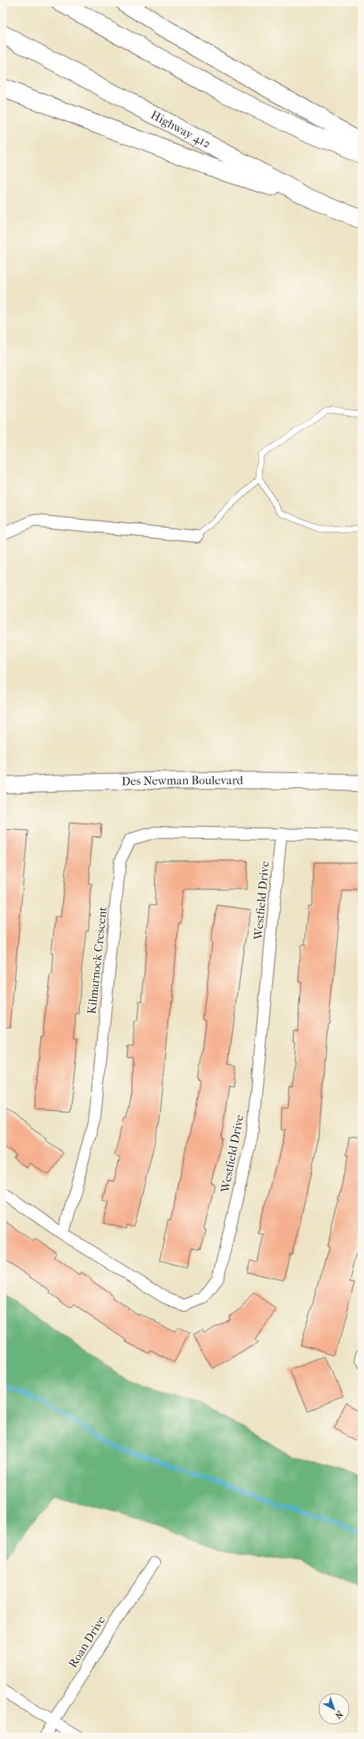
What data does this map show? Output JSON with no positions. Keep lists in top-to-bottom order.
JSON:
{
  "streets": {
    "highway": ["Highway 412"],
    "street": [
      "Des Newman Boulevard",
      "Westfield Drive",
      "Kilmarnock Crescent",
      "Roan Drive"
    ]
  },
  "crossings": [
    ["Westfield Drive", "Kilmarnock Crescent"]
  ],
  "north": "bottom right"
}
